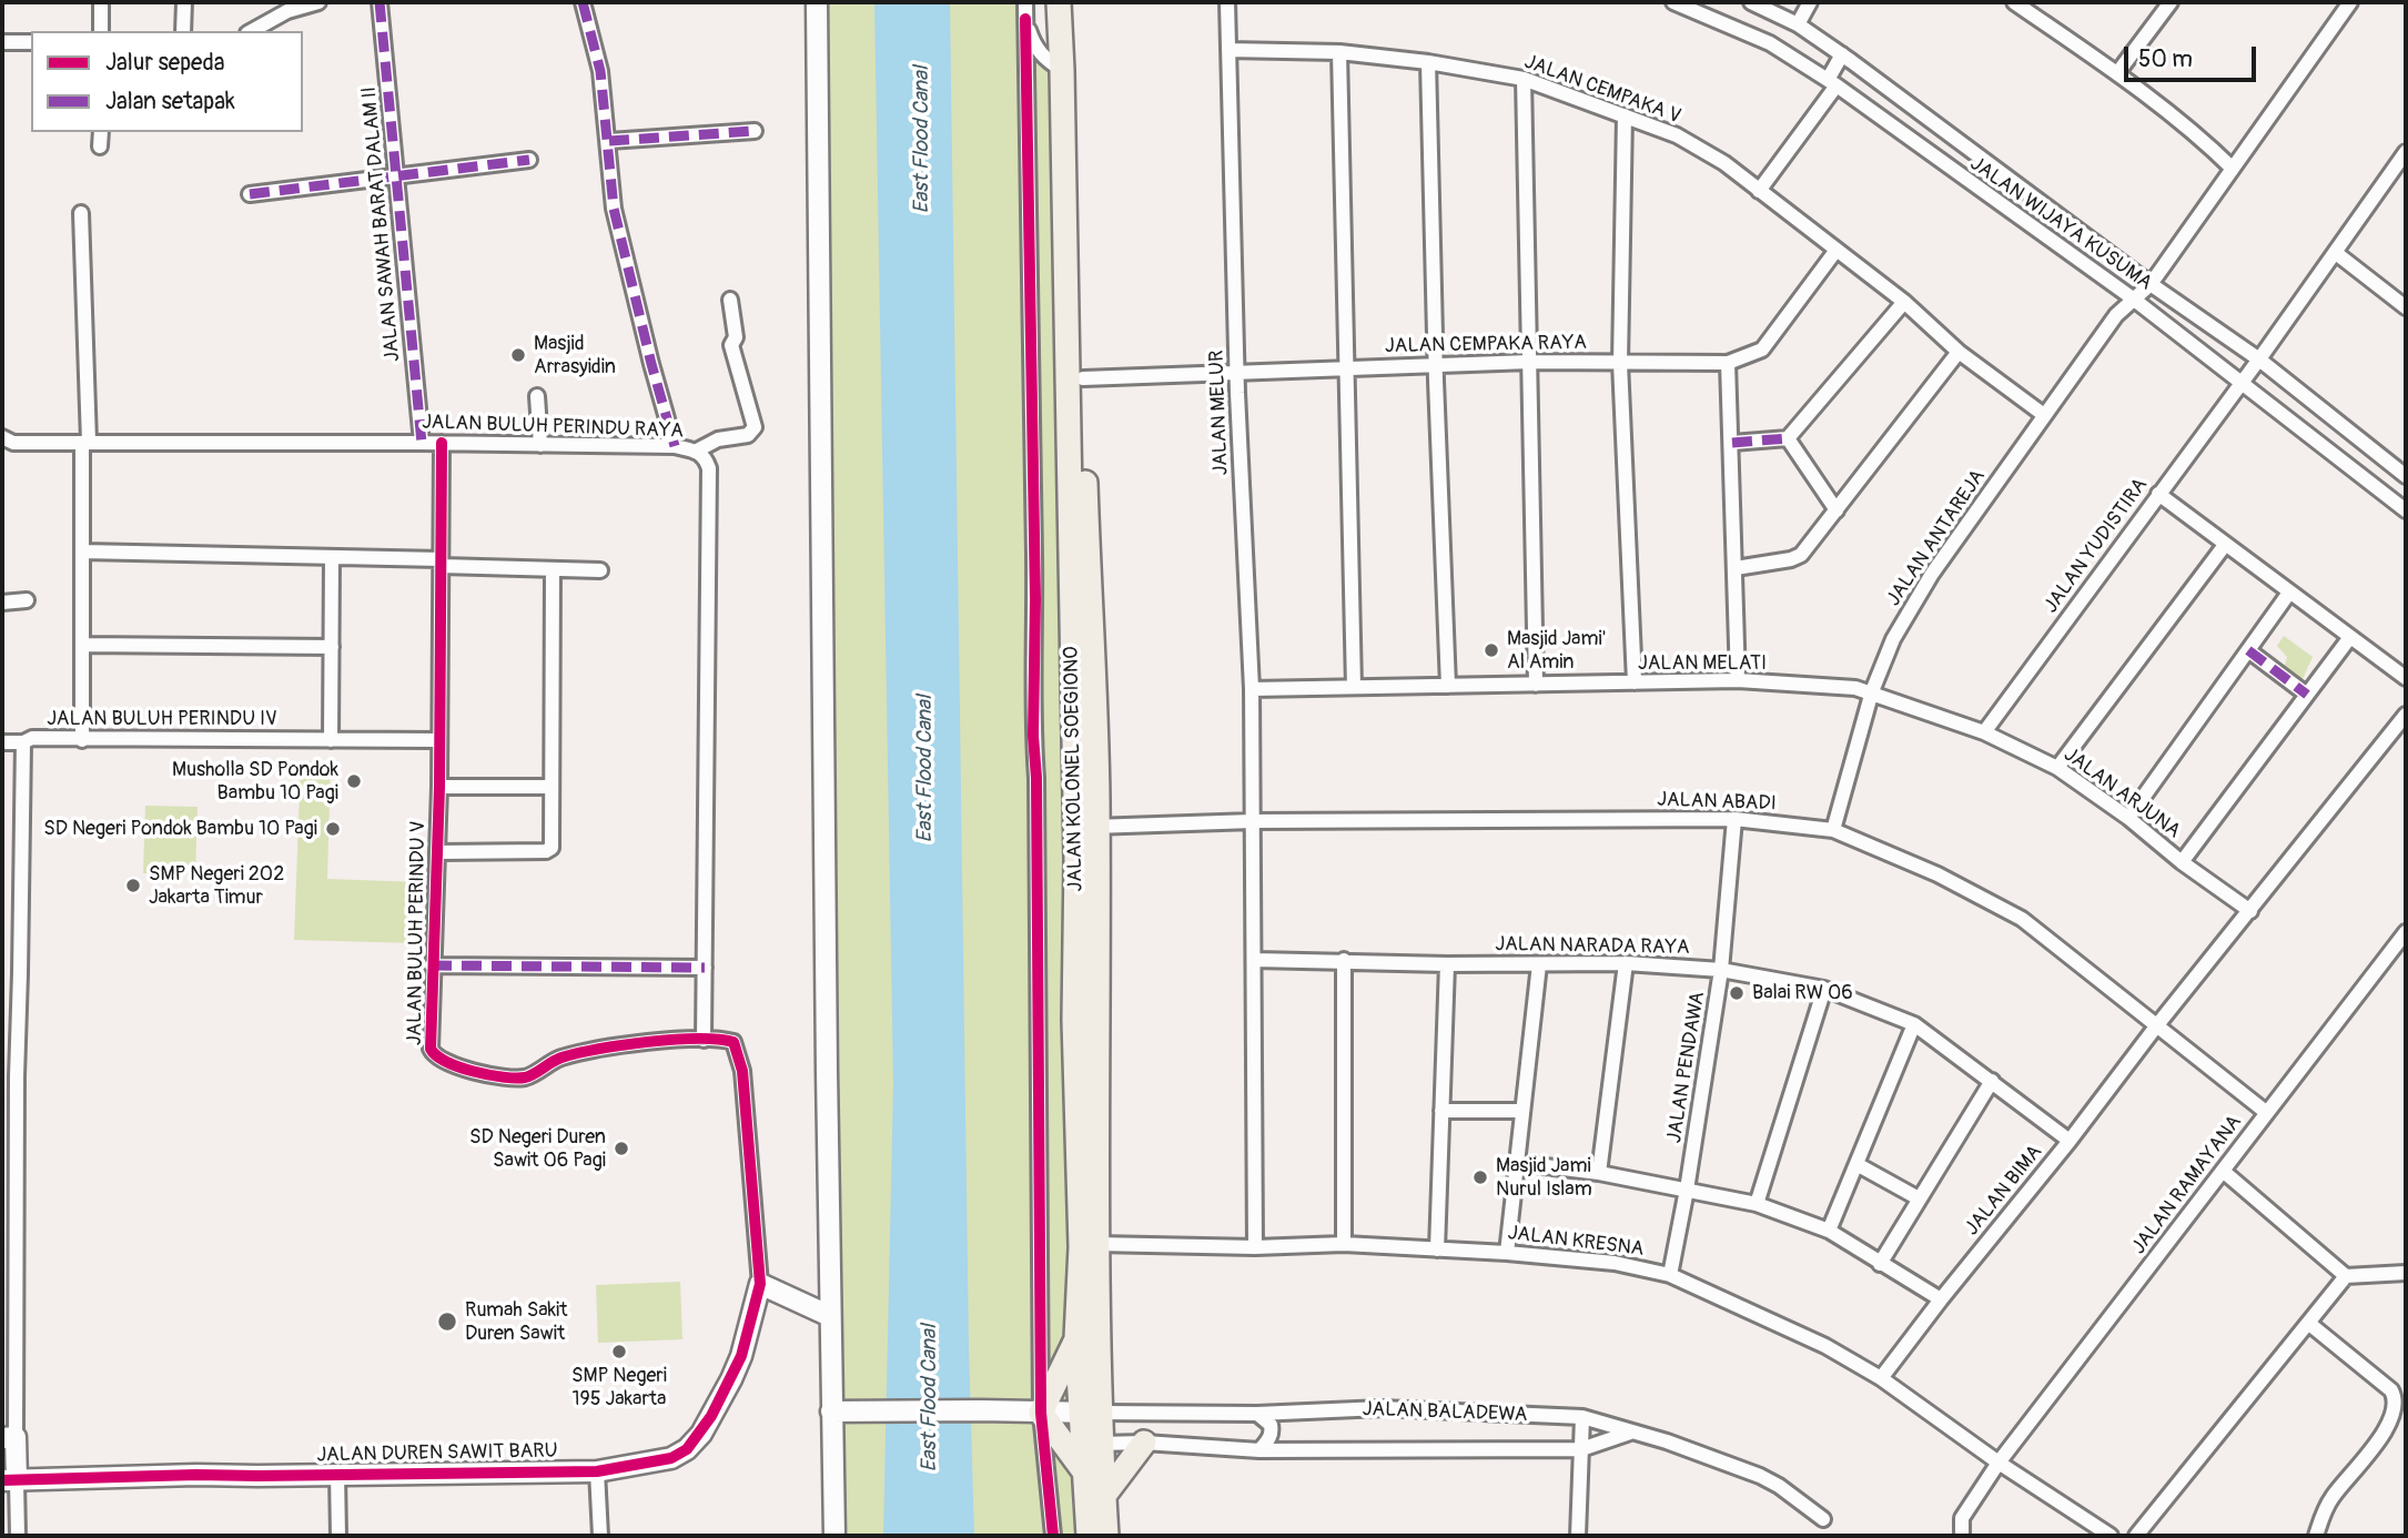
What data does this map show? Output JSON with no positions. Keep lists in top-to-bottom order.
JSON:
{
  "streets": {
    "main road": ["JALAN KOLONEL SOEGIONO"],
    "street": [
      "JALAN CEMPAKA V",
      "JALAN SAWAH BARAT DALAM II",
      "JALAN WIJAYA KUSUMA",
      "JALAN CEMPAKA RAYA",
      "JALAN MELUR",
      "JALAN BULUH PERINDU RAYA",
      "JALAN ANTAREJA",
      "JALAN YUDISTIRA",
      "JALAN MELATI",
      "JALAN BULUH PERINDU IV",
      "JALAN ARJUNA",
      "JALAN ABADI",
      "JALAN BULUH PERINDU V",
      "JALAN NARADA RAYA",
      "JALAN PENDAWA",
      "JALAN RAMAYANA",
      "JALAN BIMA",
      "JALAN KRESNA",
      "JALAN BALADEWA",
      "JALAN DUREN SAWIT BARU"
    ]
  },
  "crossings": [
    ["JALAN CEMPAKA V", "JALAN CEMPAKA RAYA"],
    ["JALAN CEMPAKA V", "JALAN MELUR"],
    ["JALAN CEMPAKA V", "JALAN ANTAREJA"],
    ["JALAN SAWAH BARAT DALAM II", "JALAN BULUH PERINDU RAYA"],
    ["JALAN WIJAYA KUSUMA", "JALAN ANTAREJA"],
    ["JALAN WIJAYA KUSUMA", "JALAN YUDISTIRA"],
    ["JALAN CEMPAKA RAYA", "JALAN MELUR"],
    ["JALAN CEMPAKA RAYA", "JALAN KOLONEL SOEGIONO"],
    ["JALAN MELUR", "JALAN MELATI"],
    ["JALAN MELUR", "JALAN ABADI"],
    ["JALAN MELUR", "JALAN NARADA RAYA"],
    ["JALAN MELUR", "JALAN KRESNA"],
    ["JALAN BULUH PERINDU RAYA", "JALAN BULUH PERINDU V"],
    ["JALAN ANTAREJA", "JALAN MELATI"],
    ["JALAN ANTAREJA", "JALAN ARJUNA"],
    ["JALAN ANTAREJA", "JALAN ABADI"],
    ["JALAN YUDISTIRA", "JALAN ARJUNA"],
    ["JALAN MELATI", "JALAN ARJUNA"],
    ["JALAN BULUH PERINDU IV", "JALAN BULUH PERINDU V"],
    ["JALAN KOLONEL SOEGIONO", "JALAN ABADI"],
    ["JALAN KOLONEL SOEGIONO", "JALAN KRESNA"],
    ["JALAN KOLONEL SOEGIONO", "JALAN BALADEWA"],
    ["JALAN ARJUNA", "JALAN BIMA"],
    ["JALAN ABADI", "JALAN PENDAWA"],
    ["JALAN ABADI", "JALAN RAMAYANA"],
    ["JALAN ABADI", "JALAN BIMA"],
    ["JALAN BULUH PERINDU V", "JALAN DUREN SAWIT BARU"],
    ["JALAN NARADA RAYA", "JALAN PENDAWA"],
    ["JALAN NARADA RAYA", "JALAN BIMA"],
    ["JALAN PENDAWA", "JALAN KRESNA"],
    ["JALAN RAMAYANA", "JALAN KRESNA"],
    ["JALAN BIMA", "JALAN KRESNA"]
  ],
  "water": ["East Flood Canal"],
  "places": [
    "Masjid Arrasyidin",
    "Masjid Jami' Al Amin",
    "Musholla SD Pondok Bambu 10 Pagi",
    "SD Negeri Pondok Bambu 10 Pagi",
    "SMP Negeri 202 Jakarta Timur",
    "Balai RW 06",
    "SD Negeri Duren Sawit 06 Pagi",
    "Masjid Jami Nurul Islam",
    "Rumah Sakit Duren Sawit",
    "SMP Negeri 195 Jakarta"
  ],
  "legend": ["Jalur sepeda", "Jalan setapak"],
  "scale_bar": "50 m"
}
